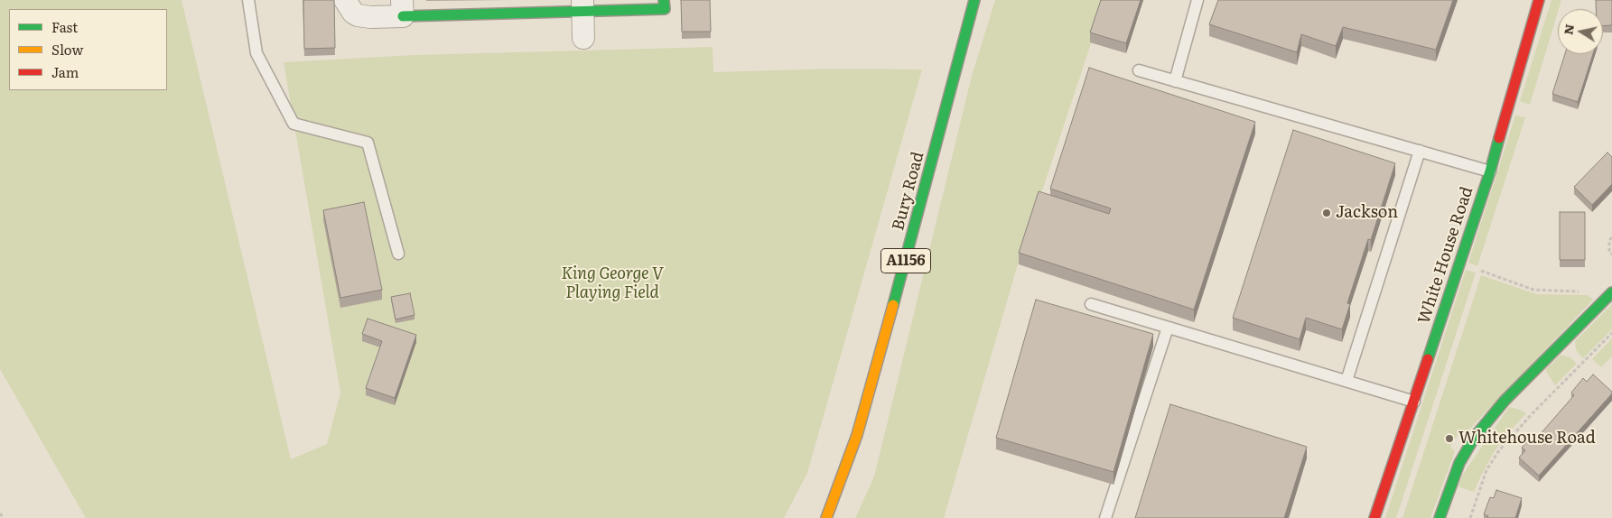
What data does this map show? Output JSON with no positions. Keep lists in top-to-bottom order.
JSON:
{
  "streets": {
    "street": ["Bury Road", "White House Road", "A1156"]
  },
  "parks": ["King George V Playing Field"],
  "places": ["Jackson", "Whitehouse Road"],
  "legend": ["Fast", "Slow", "Jam"],
  "north": "left"
}
